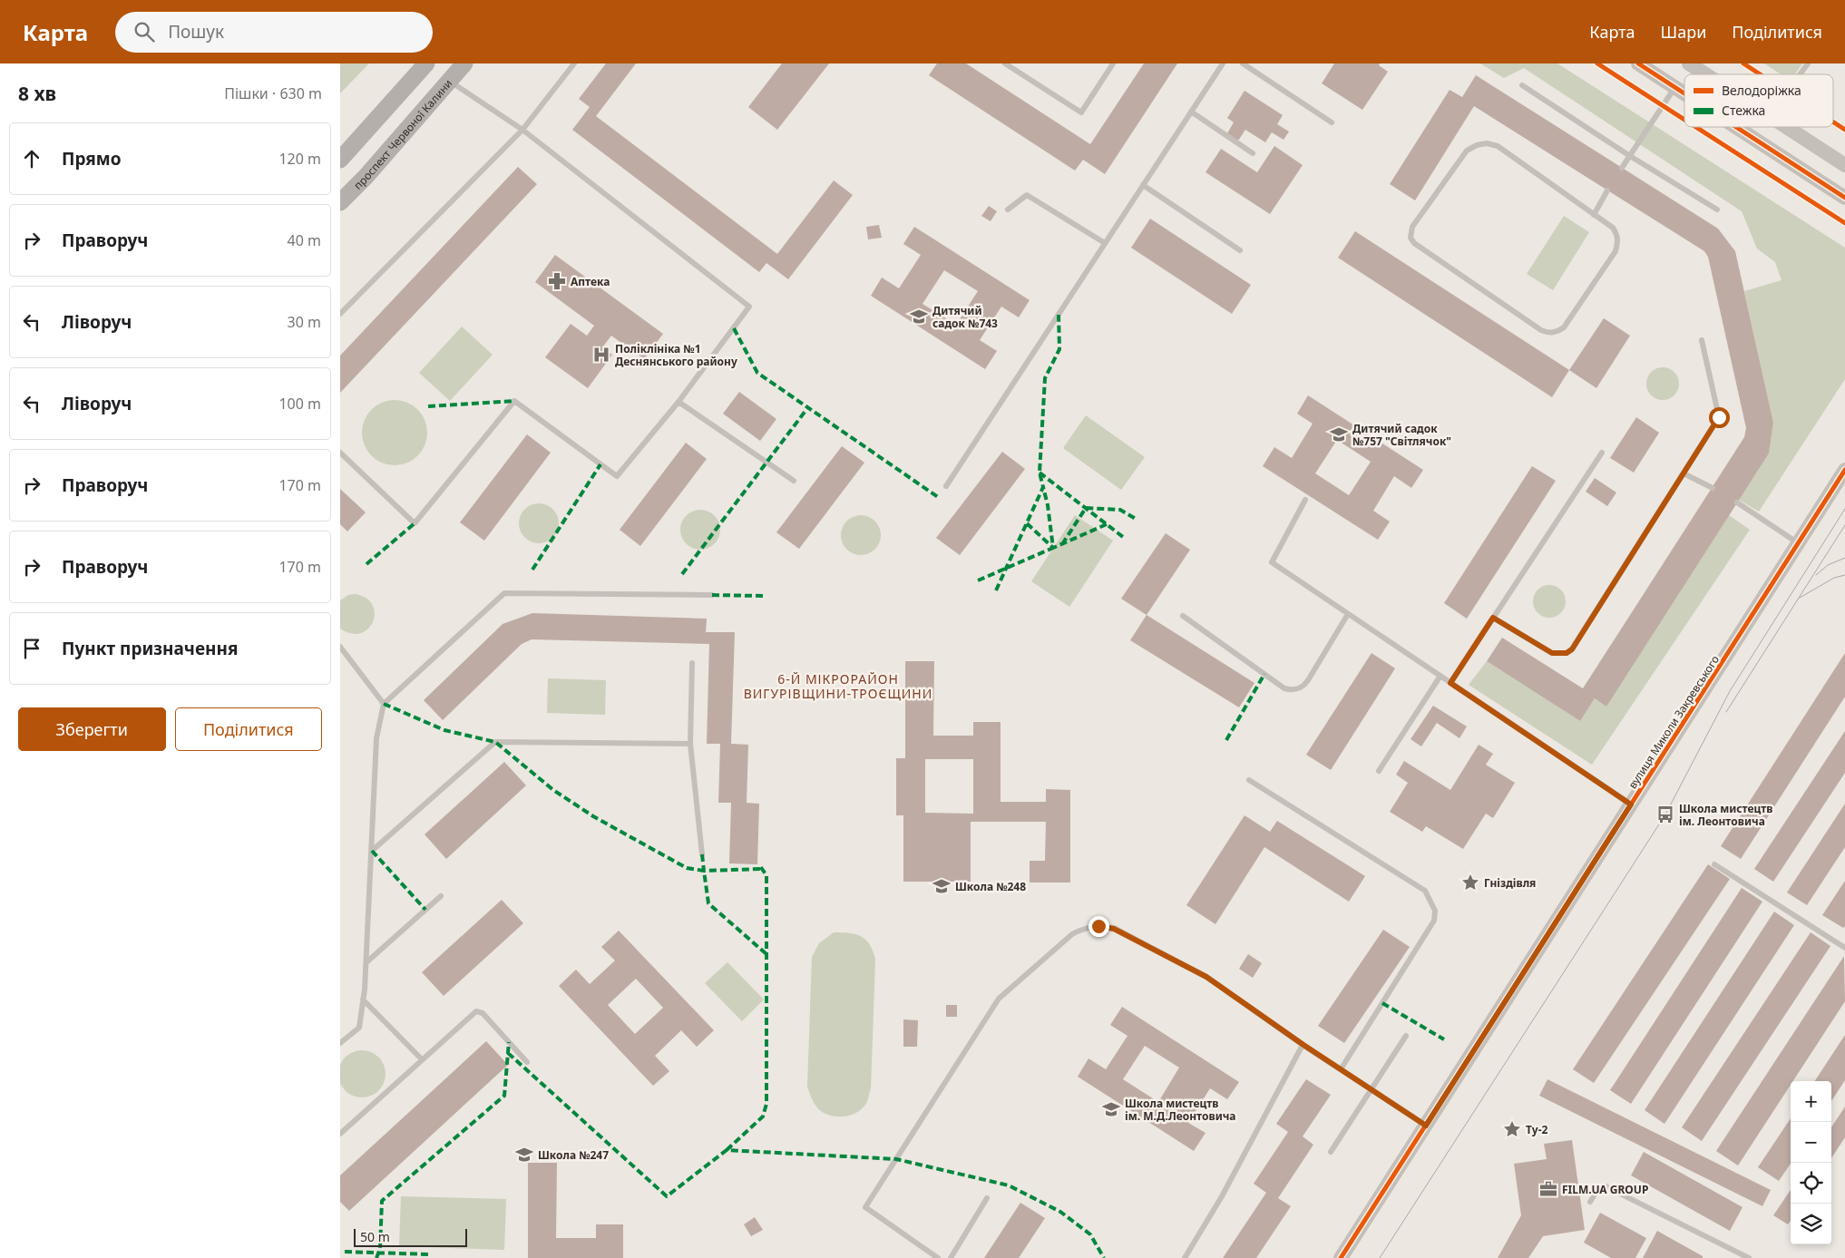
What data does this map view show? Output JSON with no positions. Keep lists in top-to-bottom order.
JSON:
{
  "streets": {
    "main road": ["проспект Червоної Калини"],
    "street": ["вулиця Миколи Закревського"]
  },
  "districts": ["6-Й МІКРОРАЙОН ВИГУРІВЩИНИ-ТРОЄЩИНИ"],
  "places": {
    "pharmacy": ["Аптека"],
    "school or university": [
      "Дитячий садок №743",
      "Дитячий садок №757 \"Світлячок\"",
      "Школа №248",
      "Школа мистецтв ім. М.Д.Леонтовича",
      "Школа №247"
    ],
    "hospital": ["Поліклініка №1 Деснянського району"],
    "bus stop": ["Школа мистецтв ім. Леонтовича"],
    "place": ["Гніздівля", "Ту-2"],
    "office": ["FILM.UA GROUP"]
  },
  "legend": ["Велодоріжка", "Стежка"],
  "scale_bar": "50 m",
  "page": {
    "header": "Карта",
    "search": "Пошук",
    "nav": ["Карта", "Шари", "Поділитися"],
    "heading": ["8 хв", "Пішки · 630 m"],
    "list": [
      ["Прямо", "120 m"],
      ["Праворуч", "40 m"],
      ["Ліворуч", "30 m"],
      ["Ліворуч", "100 m"],
      ["Праворуч", "170 m"],
      ["Праворуч", "170 m"],
      "Пункт призначення"
    ],
    "buttons": ["Зберегти", "Поділитися"],
    "map_buttons": ["+", "−"],
    "scale": "50 m"
  }
}
